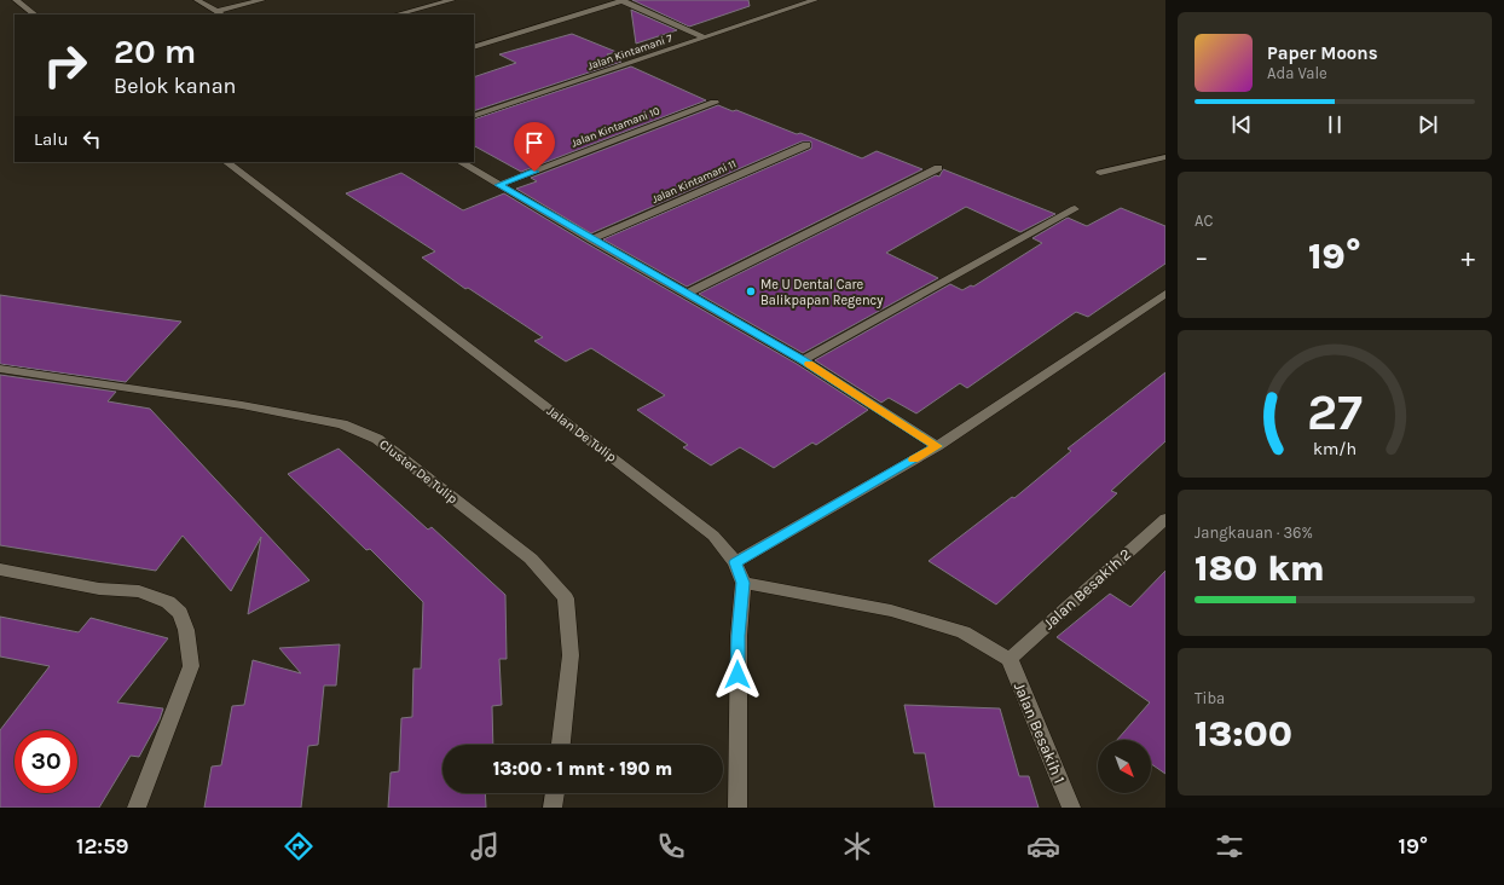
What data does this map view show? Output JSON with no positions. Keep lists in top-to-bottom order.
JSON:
{
  "streets": {
    "street": [
      "Jalan Kintamani 7",
      "Jalan Kintamani 10",
      "Jalan Kintamani 11",
      "Jalan De Tulip",
      "Cluster De Tulip",
      "Jalan Besakih 2",
      "Jalan Besakih 1"
    ]
  },
  "crossings": [
    ["Jalan Besakih 2", "Jalan Besakih 1"]
  ],
  "places": ["Me U Dental Care Balikpapan Regency"],
  "north": "bottom right",
  "page": {
    "turn": ["20 m", "Belok kanan"],
    "song": ["Paper Moons", "Ada Vale"],
    "then": "Lalu",
    "tile": [
      "AC",
      ["Jangkauan · 36%", "180 km"],
      ["Tiba", "13:00"]
    ],
    "heat": ["−", "19°", "+"],
    "limit": "30",
    "trip": "13:00 · 1 mnt · 190 m",
    "tabs": ["12:59", "19°"],
    "gauge": ["27", "km/h"]
  }
}
